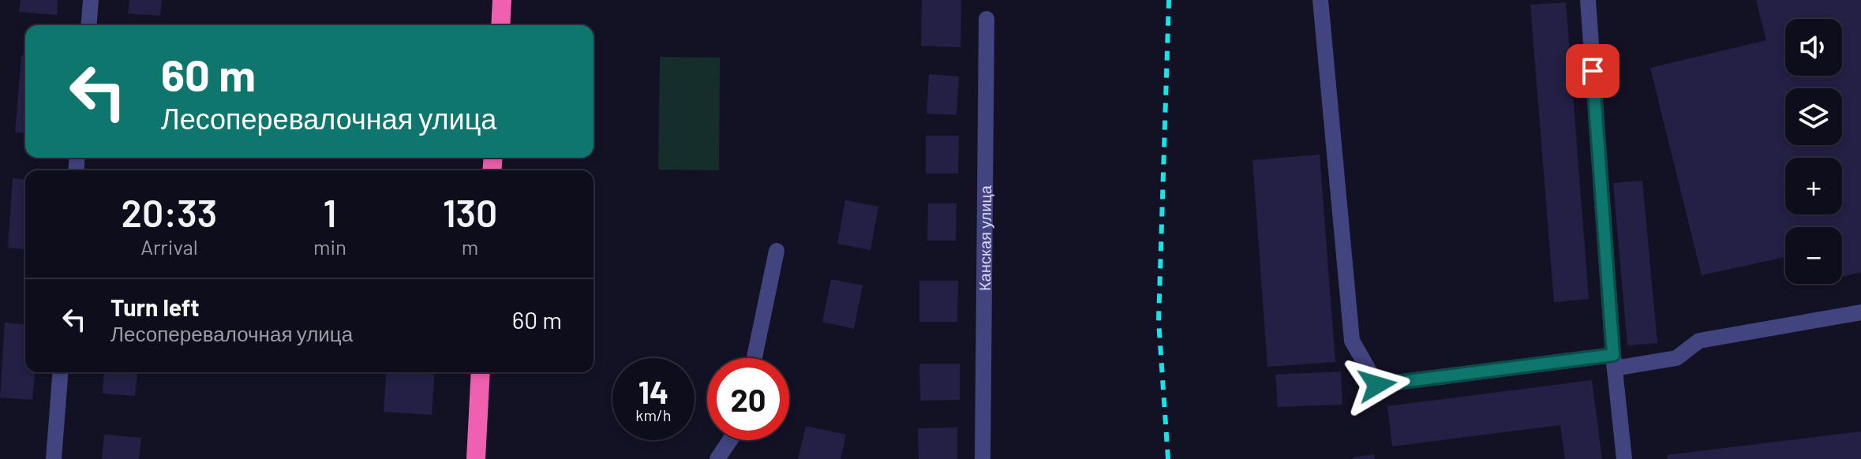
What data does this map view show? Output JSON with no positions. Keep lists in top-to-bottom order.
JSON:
{
  "streets": {
    "street": ["Канская улица"]
  },
  "page": {
    "map_buttons": ["+", "−"],
    "turn": ["60 m", "Лесоперевалочная улица"],
    "eta": [
      "20:33",
      "Arrival",
      "1",
      "min",
      "130",
      "m"
    ],
    "list": [
      {
        "name": "Turn left",
        "note": "Лесоперевалочная улица",
        "value": "60 m"
      }
    ],
    "speed": "14 km/h",
    "limit": "20"
  }
}
